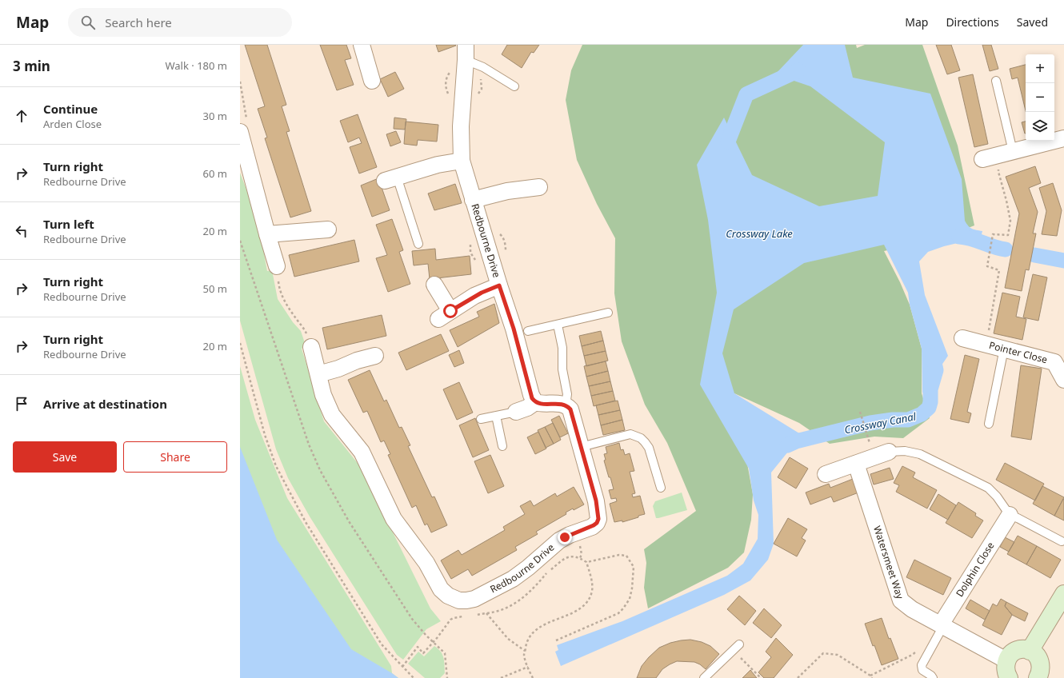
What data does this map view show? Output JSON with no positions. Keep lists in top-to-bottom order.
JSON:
{
  "streets": {
    "street": [
      "Redbourne Drive",
      "Pointer Close",
      "Watersmeet Way",
      "Dolphin Close"
    ]
  },
  "crossings": [
    ["Watersmeet Way", "Dolphin Close"]
  ],
  "water": ["Crossway Lake", "Crossway Canal"],
  "page": {
    "header": "Map",
    "search": "Search here",
    "nav": ["Map", "Directions", "Saved"],
    "heading": ["3 min", "Walk · 180 m"],
    "map_buttons": ["+", "−"],
    "list": [
      ["Continue", "Arden Close", "30 m"],
      ["Turn right", "Redbourne Drive", "60 m"],
      ["Turn left", "Redbourne Drive", "20 m"],
      ["Turn right", "Redbourne Drive", "50 m"],
      ["Turn right", "Redbourne Drive", "20 m"],
      "Arrive at destination"
    ],
    "buttons": ["Save", "Share"]
  }
}
